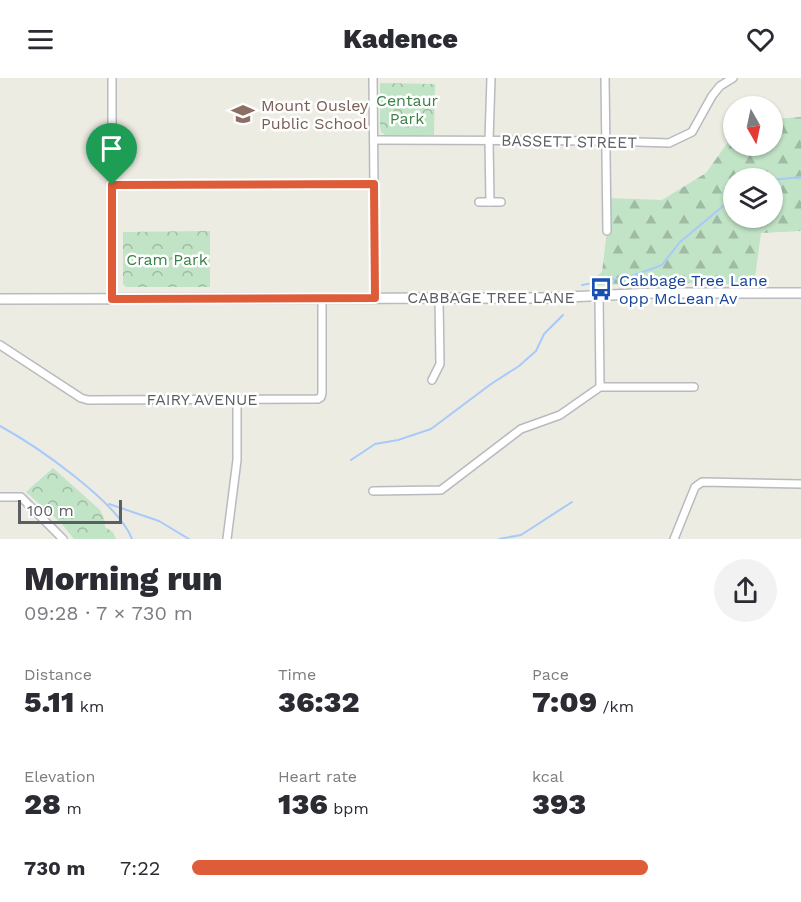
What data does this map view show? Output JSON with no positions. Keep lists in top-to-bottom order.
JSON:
{
  "streets": {
    "main road": ["CABBAGE TREE LANE"],
    "street": ["BASSETT STREET", "FAIRY AVENUE"]
  },
  "crossings": [
    ["CABBAGE TREE LANE", "FAIRY AVENUE"]
  ],
  "parks": ["Centaur Park", "Cram Park"],
  "places": {
    "school or university": ["Mount Ousley Public School"],
    "bus stop": ["Cabbage Tree Lane opp McLean Av"]
  },
  "scale_bar": "100 m",
  "north": "bottom",
  "page": {
    "header": "Kadence",
    "scale": "100 m",
    "heading": ["Morning run", "09:28 · 7 × 730 m"],
    "stats": [
      ["Distance", "5.11 km"],
      ["Time", "36:32"],
      ["Pace", "7:09 /km"],
      ["Elevation", "28 m"],
      ["Heart rate", "136 bpm"],
      ["kcal", "393"]
    ],
    "list": [
      {
        "name": "730 m",
        "note": "7:22"
      }
    ]
  }
}
